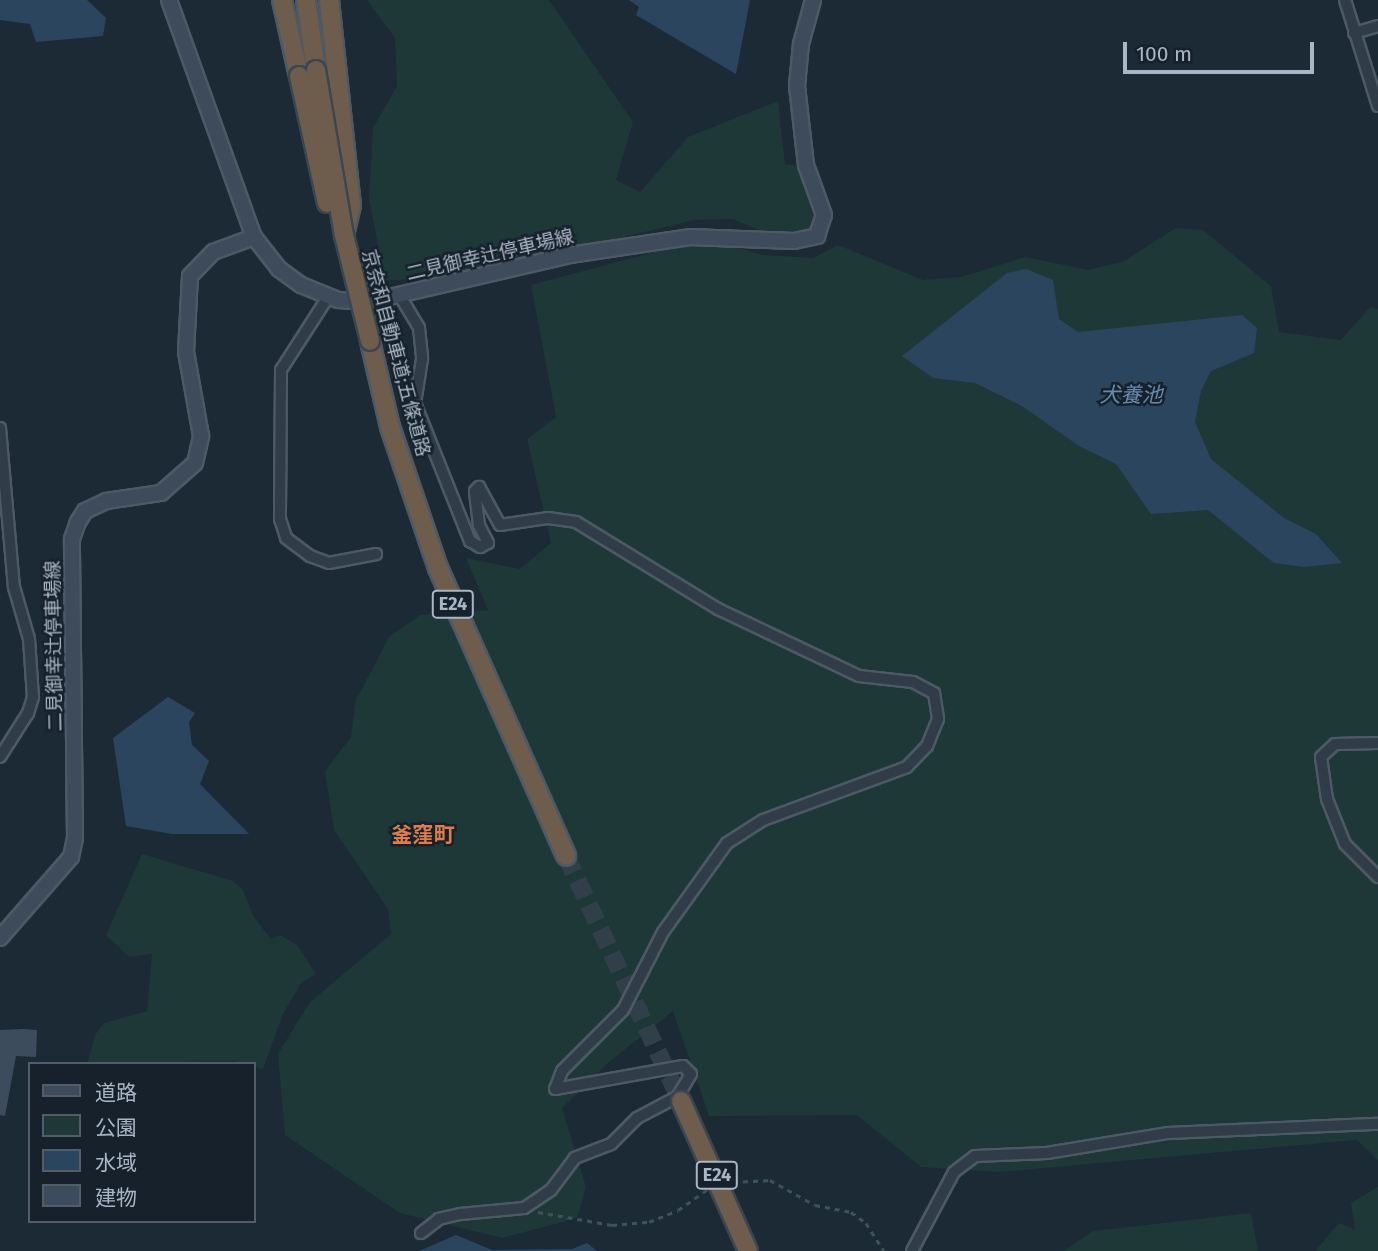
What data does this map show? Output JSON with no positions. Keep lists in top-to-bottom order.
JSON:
{
  "streets": {
    "highway": ["京奈和自動車道;五條道路", "E24"],
    "main road": ["二見御幸辻停車場線"]
  },
  "districts": ["釜窪町"],
  "water": ["犬養池"],
  "legend": [
    "道路",
    "公園",
    "水域",
    "建物"
  ],
  "scale_bar": "100 m"
}
